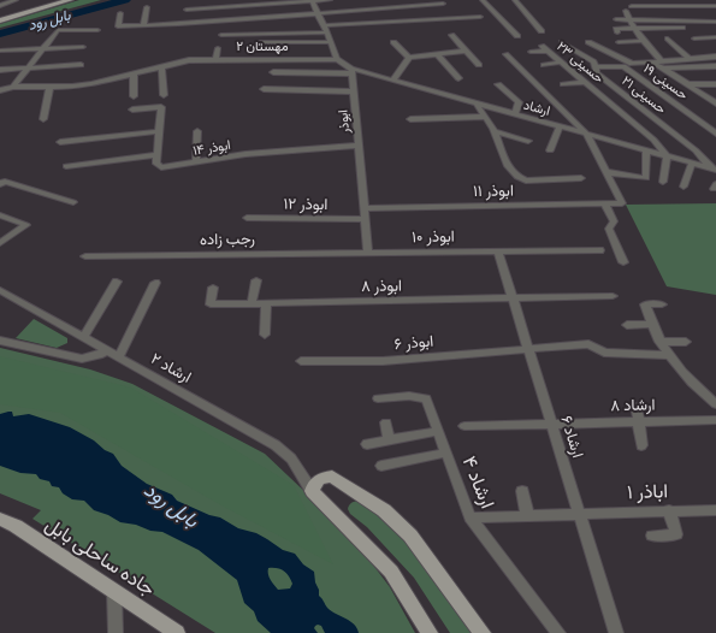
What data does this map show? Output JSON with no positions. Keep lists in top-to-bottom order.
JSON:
{
  "streets": {
    "main road": ["جاده ساحلی بابل"],
    "street": [
      "مهستان ۲",
      "حسینی ۲۳",
      "حسینی ۱۹",
      "حسینی ۲۱",
      "ارشاد",
      "ابوذر",
      "ابوذر ۱۴",
      "ابوذر ۱۱",
      "ابوذر ۱۲",
      "ابوذر ۱۰",
      "رجب زاده",
      "ابوذر ۸",
      "ابوذر ۶",
      "ارشاد ۲",
      "ارشاد ۸",
      "ارشاد ۶",
      "ارشاد ۴",
      "اباذر ۱"
    ]
  },
  "crossings": [
    ["حسینی ۲۳", "ارشاد"],
    ["حسینی ۱۹", "حسینی ۲۱"],
    ["حسینی ۲۱", "ارشاد"],
    ["ارشاد", "ابوذر"],
    ["ابوذر", "ابوذر ۱۴"],
    ["ابوذر", "ابوذر ۱۱"],
    ["ابوذر", "ابوذر ۱۲"],
    ["ابوذر", "ابوذر ۱۰"],
    ["ابوذر", "رجب زاده"],
    ["ابوذر ۱۰", "رجب زاده"],
    ["ابوذر ۱۰", "ارشاد ۶"],
    ["ابوذر ۸", "ارشاد ۶"],
    ["ابوذر ۶", "ارشاد ۶"],
    ["ارشاد ۸", "ارشاد ۶"],
    ["ارشاد ۶", "اباذر ۱"],
    ["ارشاد ۴", "اباذر ۱"]
  ],
  "water": ["بابل رود"]
}
